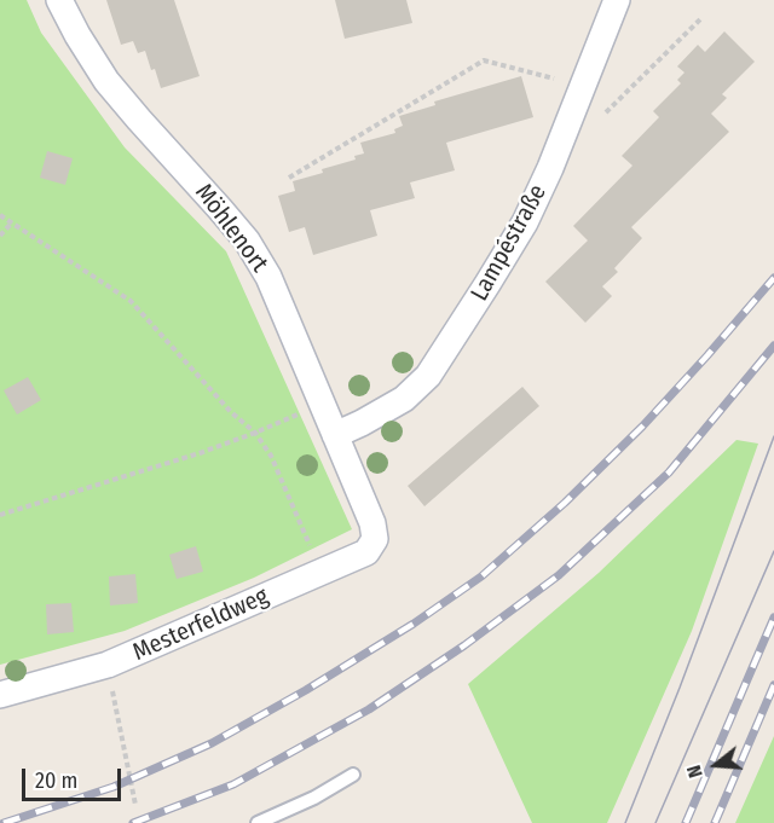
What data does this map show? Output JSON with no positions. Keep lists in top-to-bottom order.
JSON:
{
  "streets": {
    "street": ["Möhlenort", "Lampéstraße", "Mesterfeldweg"]
  },
  "crossings": [
    ["Möhlenort", "Lampéstraße"],
    ["Möhlenort", "Mesterfeldweg"]
  ],
  "scale_bar": "20 m",
  "north": "left"
}
